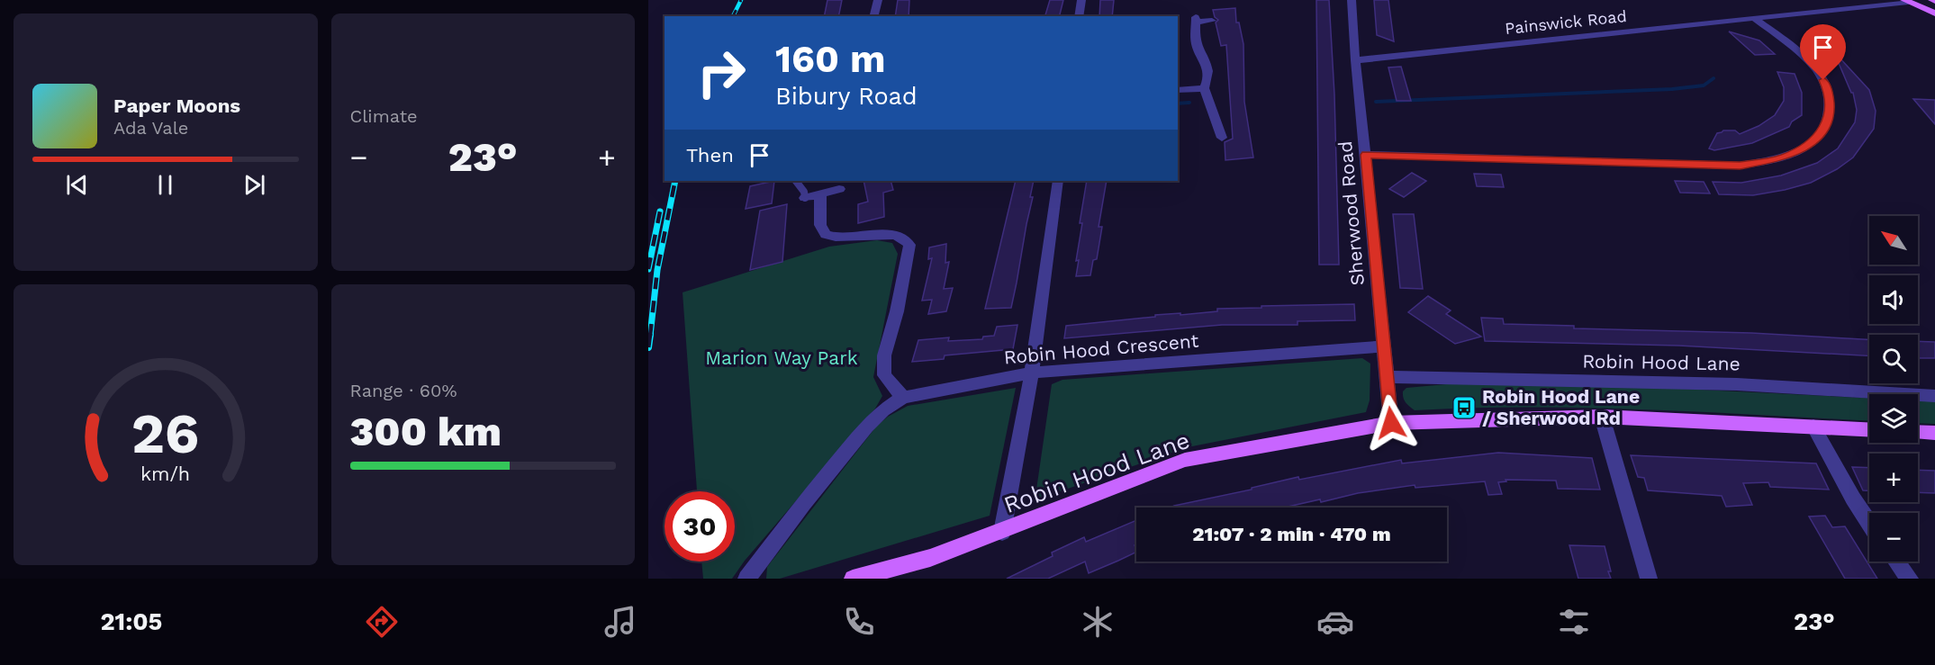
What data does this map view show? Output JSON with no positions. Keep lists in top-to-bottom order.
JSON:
{
  "streets": {
    "main road": ["Robin Hood Lane"],
    "street": ["Painswick Road", "Sherwood Road", "Robin Hood Crescent"]
  },
  "crossings": [
    ["Painswick Road", "Sherwood Road"],
    ["Sherwood Road", "Robin Hood Crescent"],
    ["Sherwood Road", "Robin Hood Lane"]
  ],
  "parks": ["Marion Way Park"],
  "places": {
    "bus stop": ["Robin Hood Lane / Sherwood Rd"]
  },
  "north": "top left",
  "page": {
    "tile": [
      "Climate",
      ["Range · 60%", "300 km"]
    ],
    "turn": ["160 m", "Bibury Road"],
    "song": ["Paper Moons", "Ada Vale"],
    "then": "Then",
    "heat": ["−", "23°", "+"],
    "map_buttons": ["+", "−"],
    "limit": "30",
    "trip": "21:07 · 2 min · 470 m",
    "tabs": ["21:05", "23°"],
    "gauge": ["26", "km/h"]
  }
}
